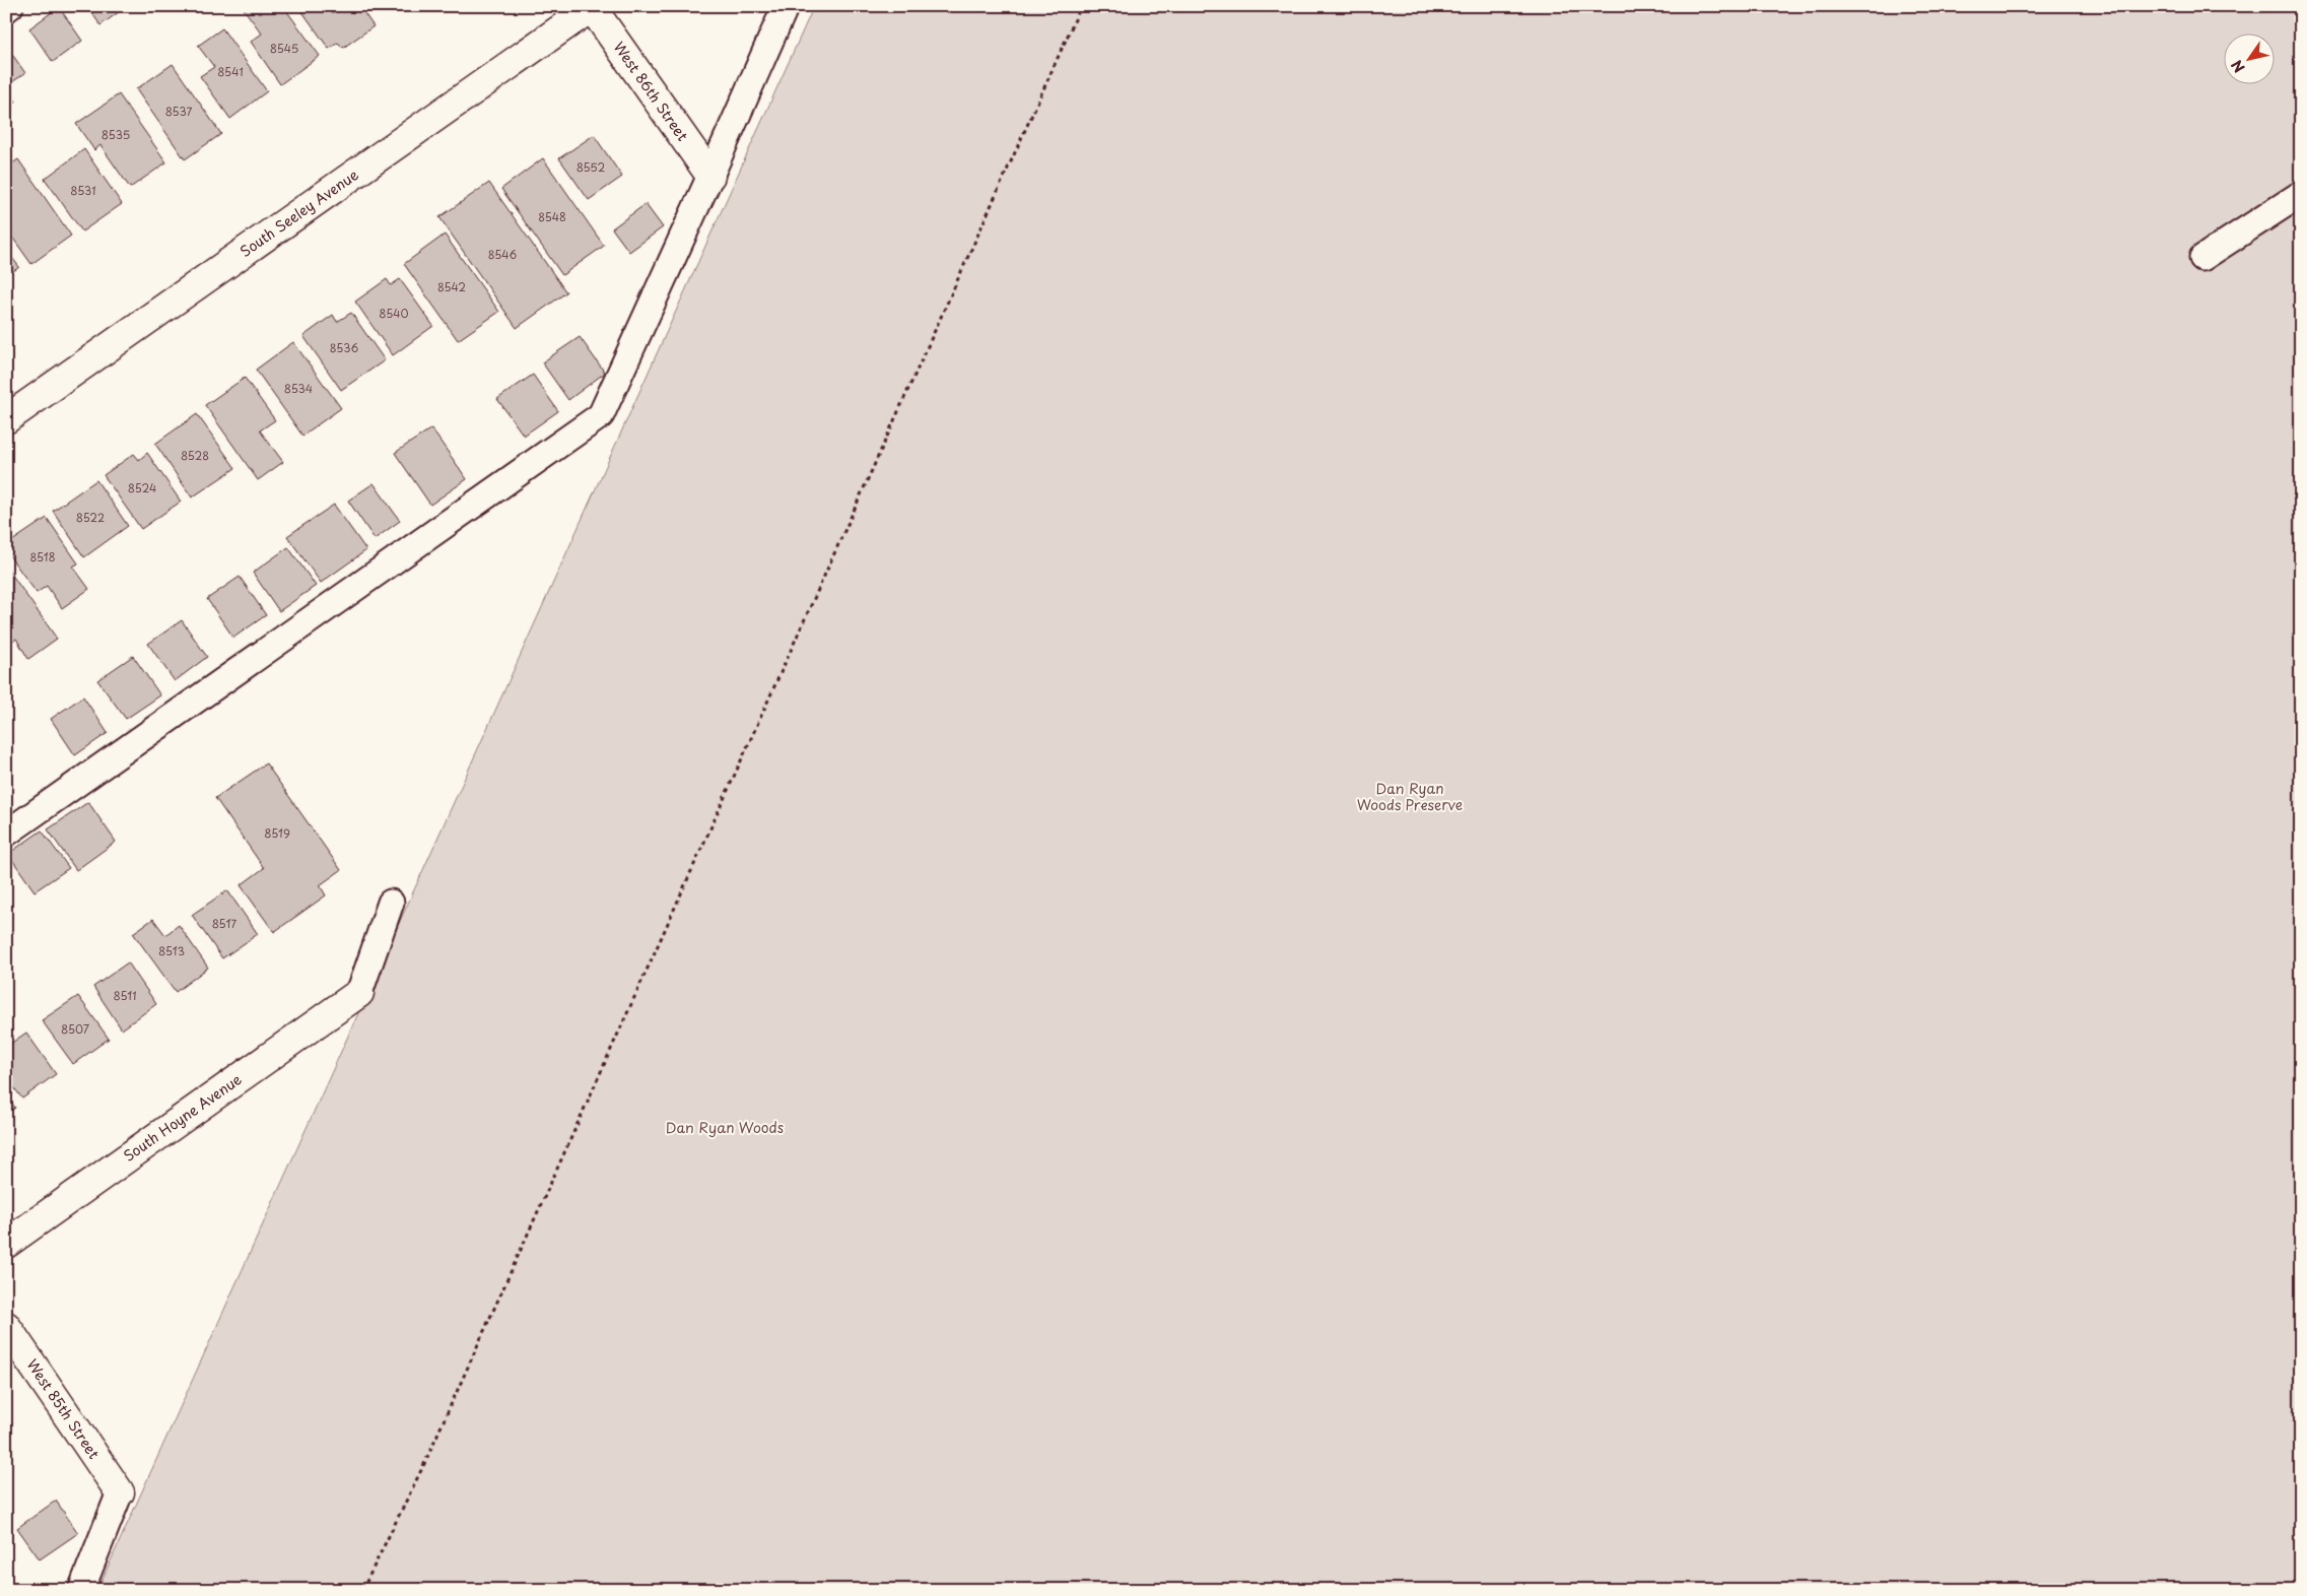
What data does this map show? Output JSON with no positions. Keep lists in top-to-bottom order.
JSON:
{
  "streets": {
    "street": [
      "West 86th Street",
      "South Seeley Avenue",
      "South Hoyne Avenue",
      "West 85th Street"
    ]
  },
  "crossings": [
    ["West 86th Street", "South Seeley Avenue"]
  ],
  "parks": ["Dan Ryan Woods Preserve", "Dan Ryan Woods"],
  "house_numbers": [
    "8545",
    "8541",
    "8537",
    "8535",
    "8552",
    "8531",
    "8548",
    "8546",
    "8542",
    "8540",
    "8536",
    "8534",
    "8528",
    "8524",
    "8522",
    "8518",
    "8519",
    "8517",
    "8513",
    "8511",
    "8507"
  ],
  "north": "bottom left"
}
